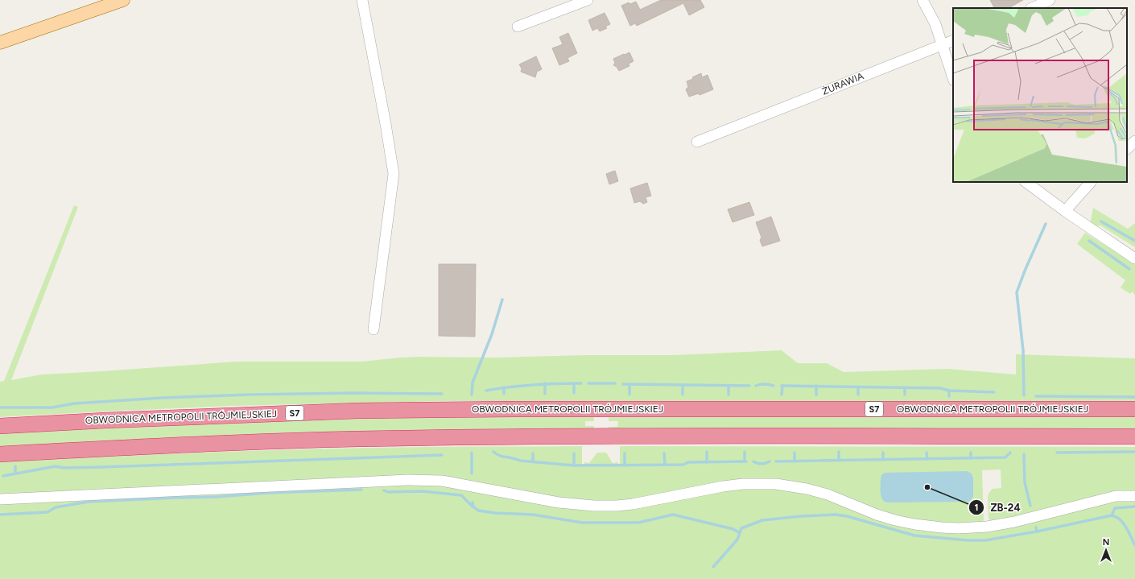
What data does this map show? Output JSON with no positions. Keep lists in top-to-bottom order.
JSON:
{
  "streets": {
    "highway": ["OBWODNICA METROPOLII TRÓJMIEJSKIEJ", "S7"],
    "street": ["ŻURAWIA"]
  },
  "places": ["ZB-24"],
  "north": "top"
}
